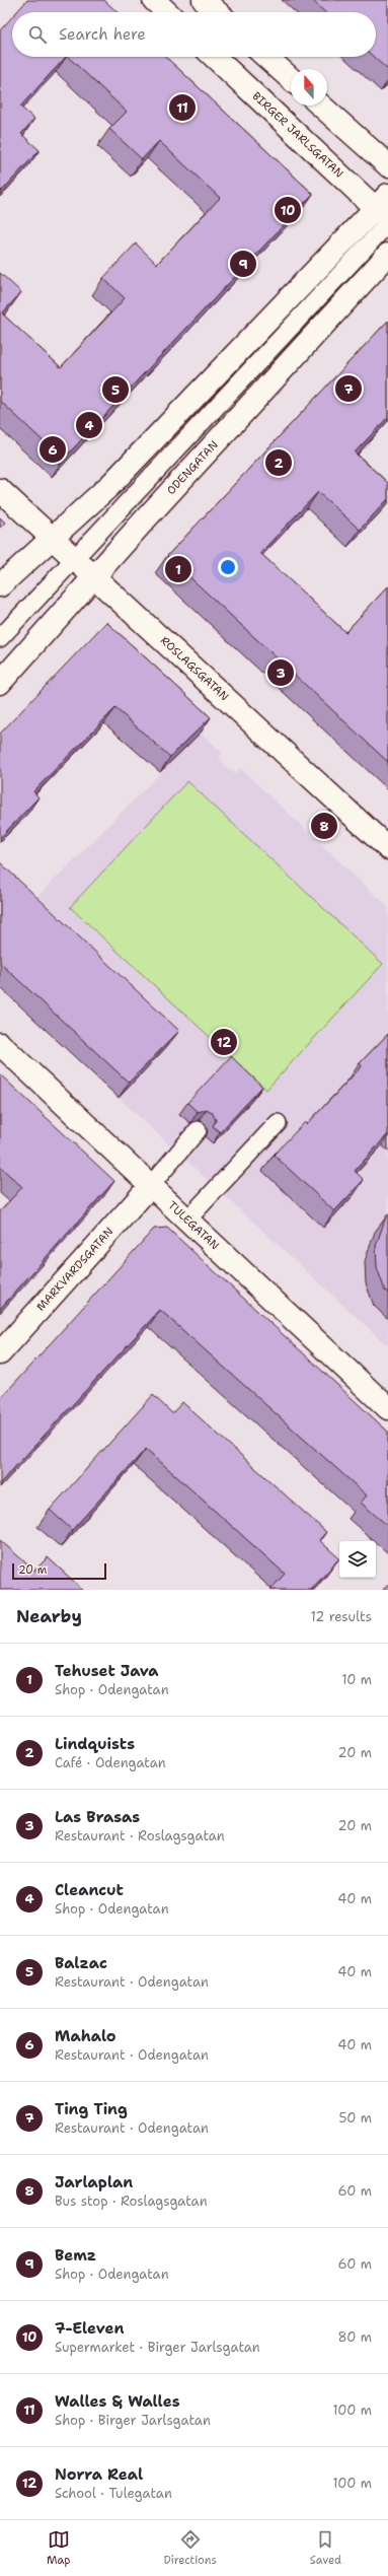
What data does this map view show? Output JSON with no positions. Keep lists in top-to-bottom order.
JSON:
{
  "streets": {
    "street": [
      "BIRGER JARLSGATAN",
      "ODENGATAN",
      "ROSLAGSGATAN",
      "TULEGATAN",
      "MARKVARDSGATAN"
    ]
  },
  "crossings": [
    ["ODENGATAN", "ROSLAGSGATAN"],
    ["TULEGATAN", "MARKVARDSGATAN"]
  ],
  "scale_bar": "20 m",
  "north": "top",
  "page": {
    "search": "Search here",
    "pins": [
      "11",
      "10",
      "9",
      "7",
      "5",
      "4",
      "6",
      "2",
      "1",
      "3",
      "8",
      "12"
    ],
    "scale": "20 m",
    "heading": ["Nearby", "12 results"],
    "list": [
      {
        "mark": "1",
        "name": "Tehuset Java",
        "note": "Shop · Odengatan",
        "value": "10 m"
      },
      {
        "mark": "2",
        "name": "Lindquists",
        "note": "Café · Odengatan",
        "value": "20 m"
      },
      {
        "mark": "3",
        "name": "Las Brasas",
        "note": "Restaurant · Roslagsgatan",
        "value": "20 m"
      },
      {
        "mark": "4",
        "name": "Cleancut",
        "note": "Shop · Odengatan",
        "value": "40 m"
      },
      {
        "mark": "5",
        "name": "Balzac",
        "note": "Restaurant · Odengatan",
        "value": "40 m"
      },
      {
        "mark": "6",
        "name": "Mahalo",
        "note": "Restaurant · Odengatan",
        "value": "40 m"
      },
      {
        "mark": "7",
        "name": "Ting Ting",
        "note": "Restaurant · Odengatan",
        "value": "50 m"
      },
      {
        "mark": "8",
        "name": "Jarlaplan",
        "note": "Bus stop · Roslagsgatan",
        "value": "60 m"
      },
      {
        "mark": "9",
        "name": "Bemz",
        "note": "Shop · Odengatan",
        "value": "60 m"
      },
      {
        "mark": "10",
        "name": "7-Eleven",
        "note": "Supermarket · Birger Jarlsgatan",
        "value": "80 m"
      },
      {
        "mark": "11",
        "name": "Walles & Walles",
        "note": "Shop · Birger Jarlsgatan",
        "value": "100 m"
      },
      {
        "mark": "12",
        "name": "Norra Real",
        "note": "School · Tulegatan",
        "value": "100 m"
      }
    ],
    "nav": ["Map", "Directions", "Saved"]
  }
}
